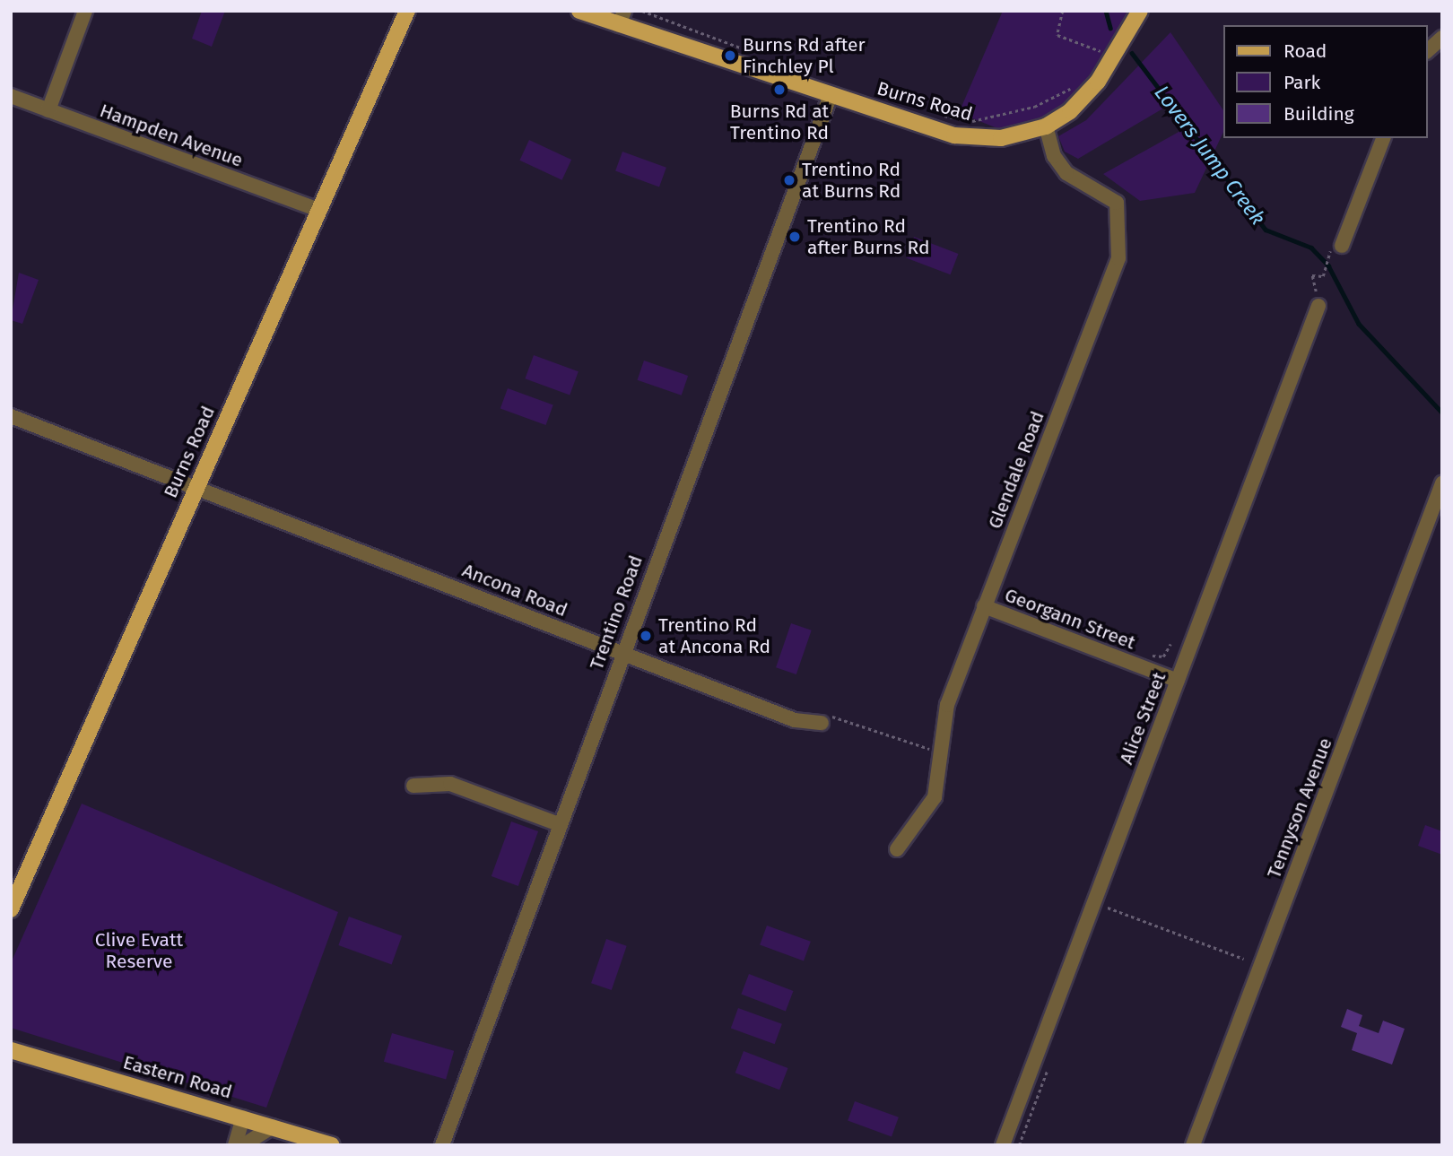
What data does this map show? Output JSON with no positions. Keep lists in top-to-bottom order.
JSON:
{
  "streets": {
    "main road": ["Burns Road", "Eastern Road"],
    "street": [
      "Hampden Avenue",
      "Glendale Road",
      "Ancona Road",
      "Trentino Road",
      "Georgann Street",
      "Alice Street",
      "Tennyson Avenue"
    ]
  },
  "crossings": [
    ["Burns Road", "Hampden Avenue"],
    ["Burns Road", "Glendale Road"],
    ["Burns Road", "Ancona Road"],
    ["Burns Road", "Trentino Road"],
    ["Glendale Road", "Georgann Street"],
    ["Ancona Road", "Trentino Road"],
    ["Georgann Street", "Alice Street"]
  ],
  "water": ["Lovers Jump Creek"],
  "parks": ["Clive Evatt Reserve"],
  "places": [
    "Burns Rd after Finchley Pl",
    "Burns Rd at Trentino Rd",
    "Trentino Rd at Burns Rd",
    "Trentino Rd after Burns Rd",
    "Trentino Rd at Ancona Rd"
  ],
  "legend": ["Road", "Park", "Building"]
}
